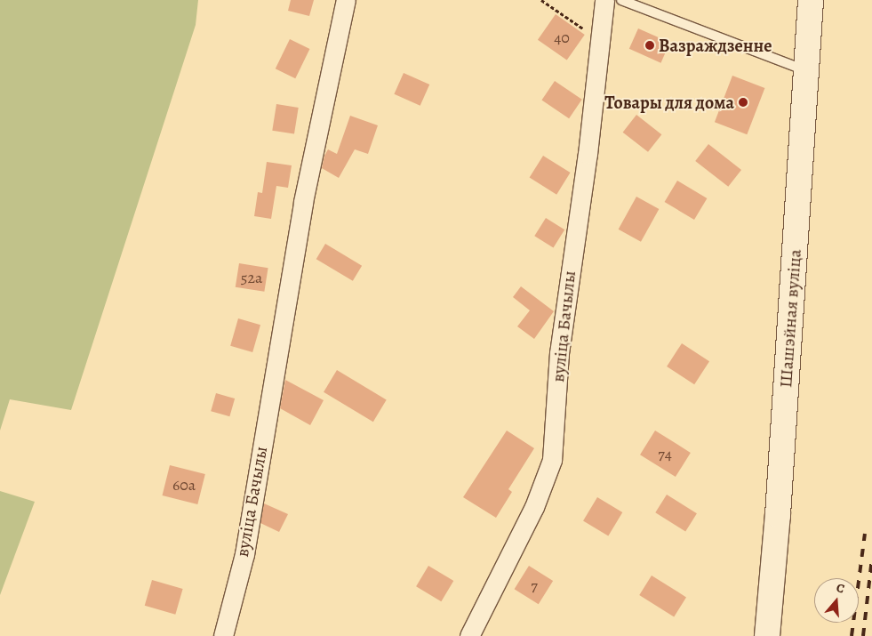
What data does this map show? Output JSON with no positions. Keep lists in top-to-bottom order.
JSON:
{
  "streets": {
    "main road": ["Шашэйная вуліца"],
    "street": ["вуліца Бачылы"]
  },
  "places": ["Вазраждзенне", "Товары для дома"],
  "house_numbers": [
    "40",
    "52а",
    "74",
    "60а",
    "7"
  ],
  "north": "top"
}
